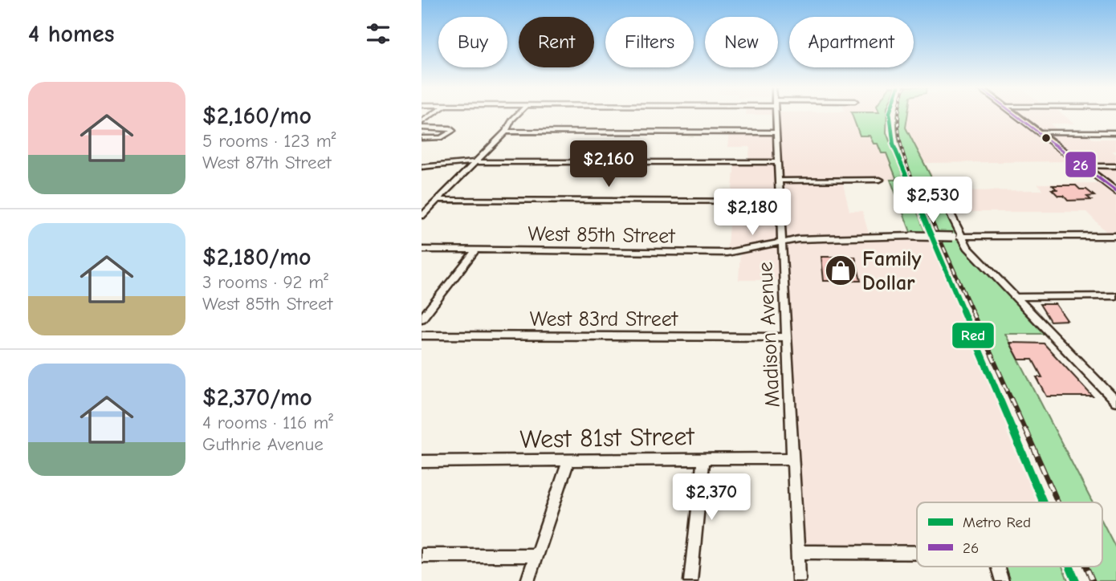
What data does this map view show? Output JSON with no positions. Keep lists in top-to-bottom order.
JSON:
{
  "streets": {
    "street": [
      "West 85th Street",
      "West 83rd Street",
      "Madison Avenue",
      "West 81st Street"
    ]
  },
  "crossings": [
    ["West 85th Street", "Madison Avenue"],
    ["West 83rd Street", "Madison Avenue"],
    ["Madison Avenue", "West 81st Street"]
  ],
  "places": {
    "shop": ["Family Dollar"]
  },
  "lines": ["metro line Red", "transit line 26"],
  "legend": ["Metro Red", "26"],
  "page": {
    "heading": "4 homes",
    "chip": [
      "Buy",
      "Rent",
      "Filters",
      "New",
      "Apartment"
    ],
    "list": [
      {
        "name": "$2,160/mo",
        "note": "5 rooms · 123 m² · West 87th Street"
      },
      {
        "name": "$2,180/mo",
        "note": "3 rooms · 92 m² · West 85th Street"
      },
      {
        "name": "$2,370/mo",
        "note": "4 rooms · 116 m² · Guthrie Avenue"
      }
    ],
    "price": [
      "$2,160",
      "$2,530",
      "$2,180",
      "$2,370"
    ]
  }
}
